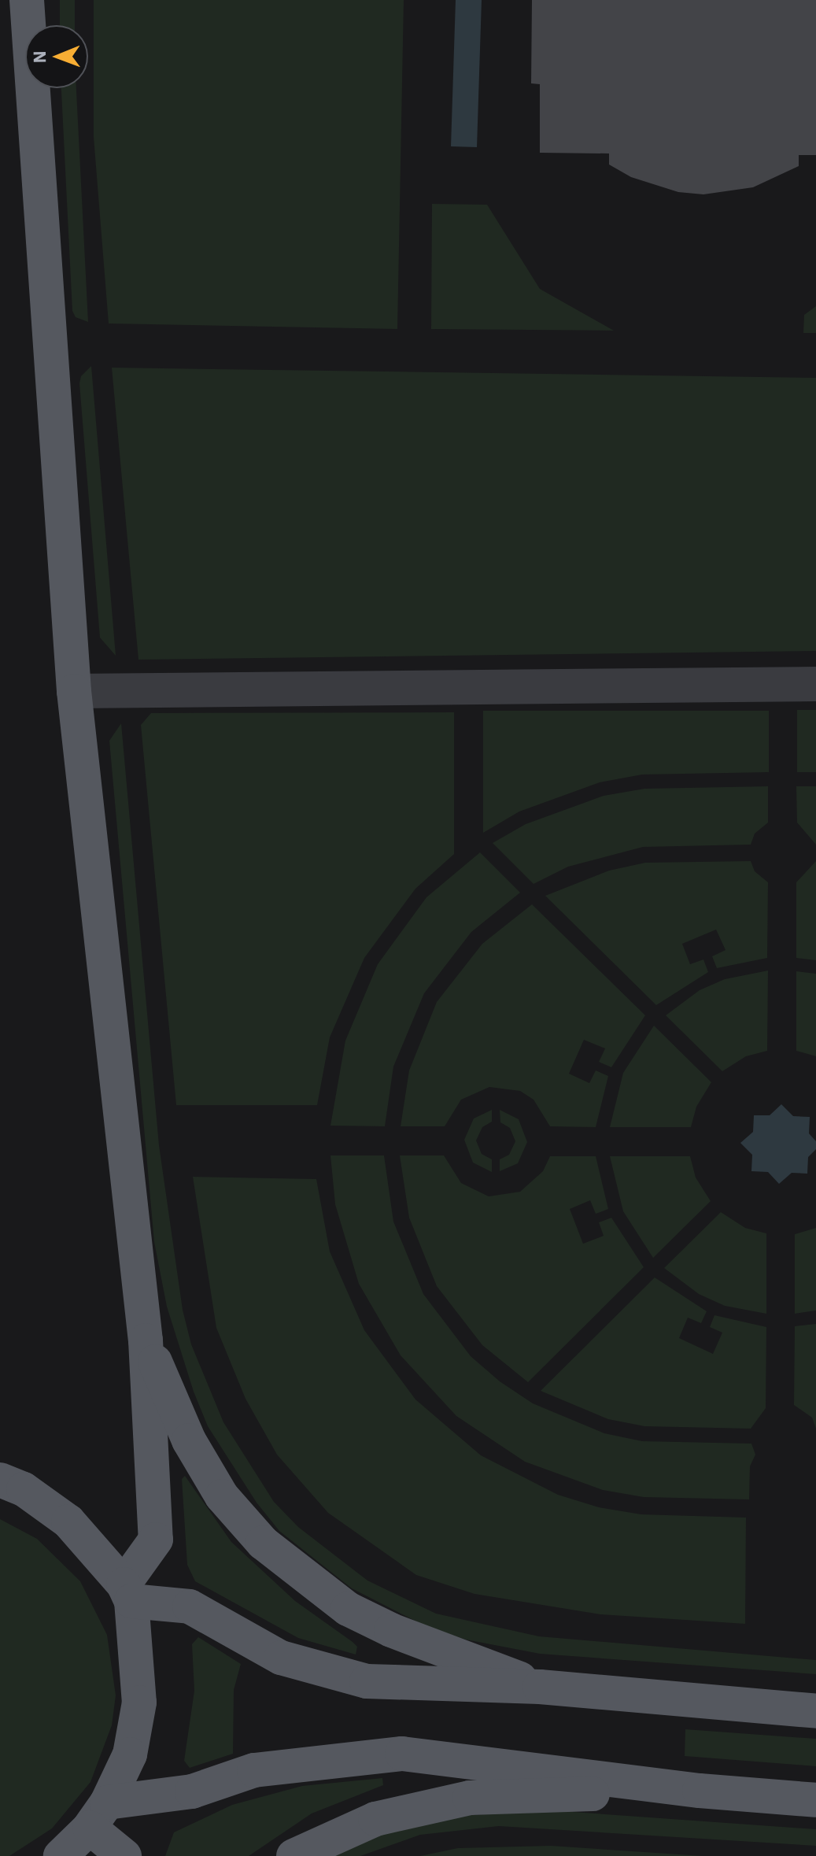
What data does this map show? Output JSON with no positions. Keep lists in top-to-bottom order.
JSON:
{
  "north": "left"
}
